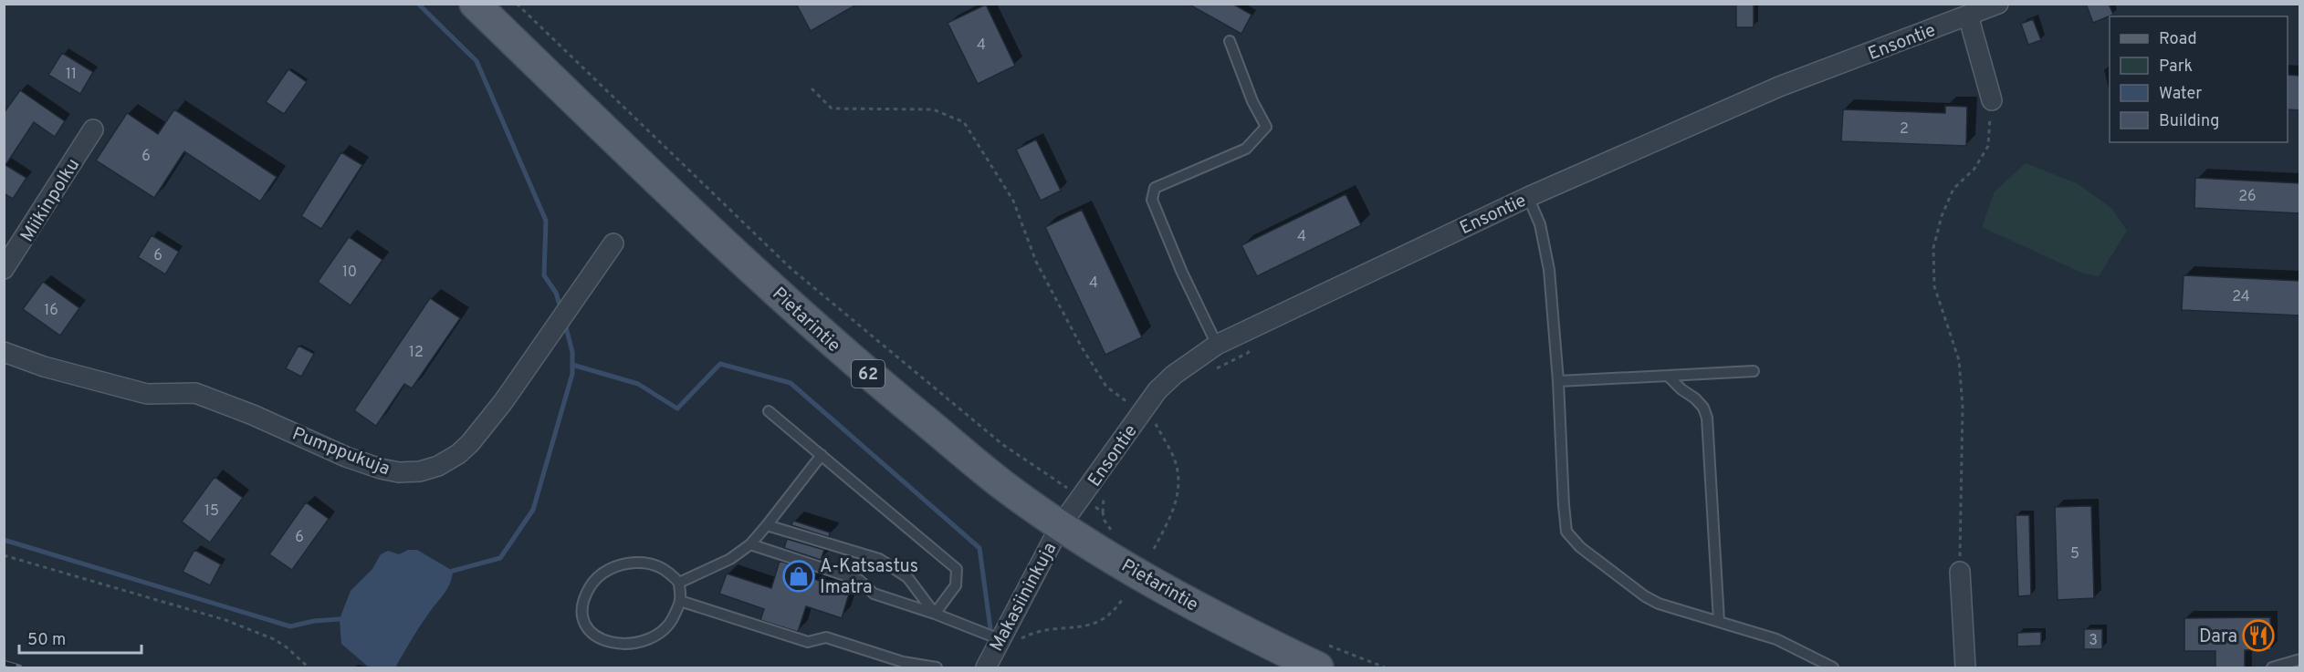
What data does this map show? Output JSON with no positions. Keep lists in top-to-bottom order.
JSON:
{
  "streets": {
    "main road": ["Pietarintie", "62"],
    "street": [
      "Ensontie",
      "Miikinpolku",
      "Pumppukuja",
      "Makasiininkuja"
    ]
  },
  "crossings": [
    ["Ensontie", "Pietarintie"],
    ["Ensontie", "Makasiininkuja"],
    ["Pietarintie", "Makasiininkuja"]
  ],
  "places": {
    "shop": ["A-Katsastus Imatra"],
    "restaurant": ["Dara"]
  },
  "house_numbers": [
    "4",
    "11",
    "2",
    "6",
    "26",
    "4",
    "6",
    "10",
    "4",
    "24",
    "16",
    "12",
    "15",
    "6",
    "5",
    "3"
  ],
  "legend": [
    "Road",
    "Park",
    "Water",
    "Building"
  ],
  "scale_bar": "50 m"
}
